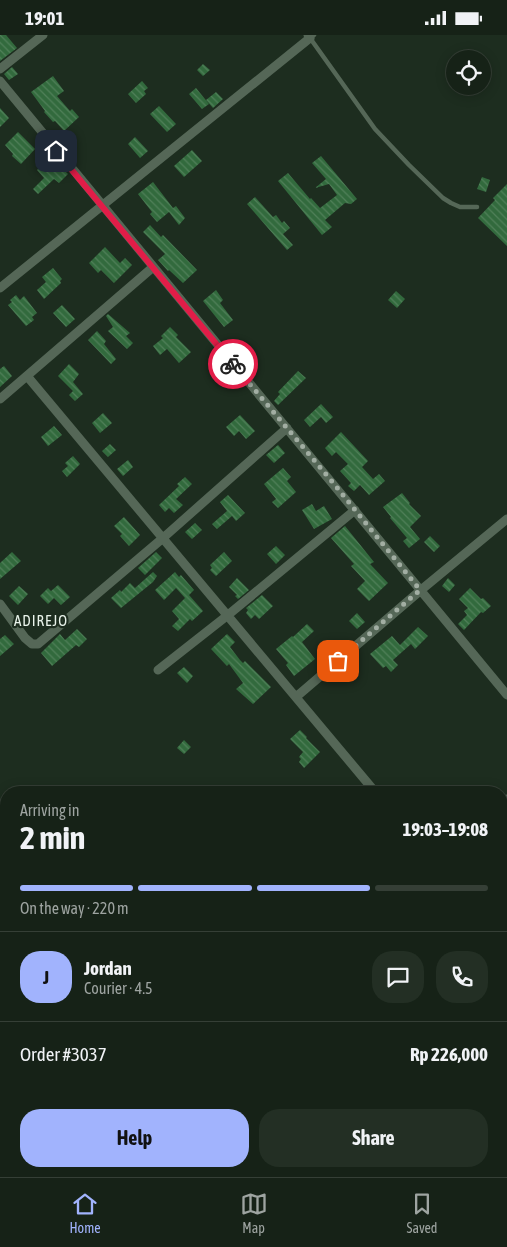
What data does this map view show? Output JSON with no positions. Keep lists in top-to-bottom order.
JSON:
{
  "districts": ["ADIREJO"],
  "page": {
    "status": "19:01",
    "heading": ["2 min", "Arriving in", "19:03–19:08"],
    "panel": [
      "Jordan",
      "Courier · 4.5",
      "Order #3037",
      "Rp 226,000"
    ],
    "bar": "On the way · 220 m",
    "round": "J",
    "buttons": ["Help", "Share"],
    "tabs": ["Home", "Map", "Saved"]
  }
}
